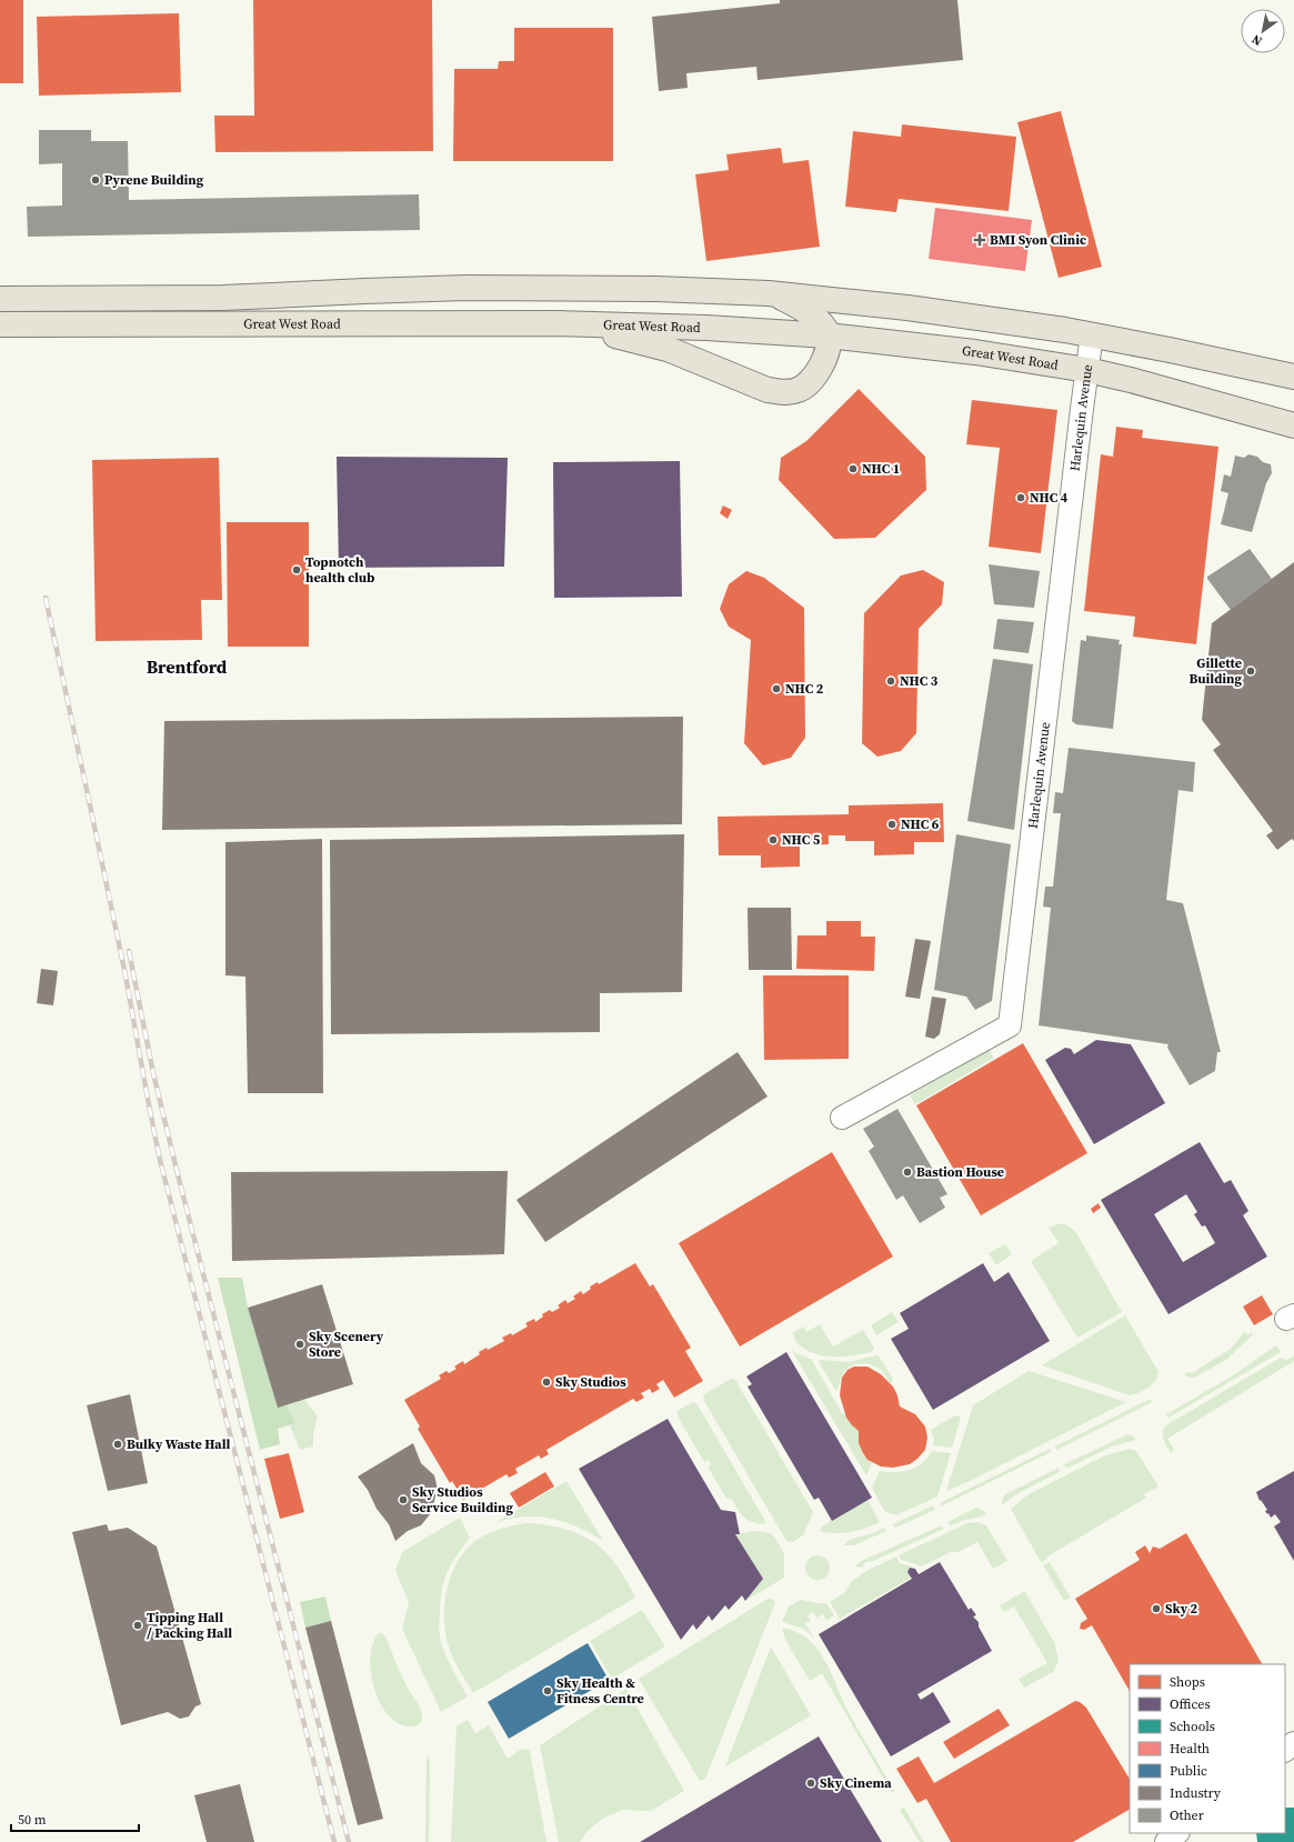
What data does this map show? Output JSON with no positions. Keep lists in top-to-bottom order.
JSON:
{
  "streets": {
    "highway": ["Great West Road"],
    "street": ["Harlequin Avenue"]
  },
  "crossings": [
    ["Great West Road", "Harlequin Avenue"]
  ],
  "districts": ["Brentford"],
  "places": {
    "other": [
      "Pyrene Building",
      "NHC 1",
      "NHC 4",
      "Topnotch health club",
      "Gillette Building",
      "NHC 3",
      "NHC 2",
      "NHC 6",
      "NHC 5",
      "Bastion House",
      "Sky Scenery Store",
      "Sky Studios",
      "Bulky Waste Hall",
      "Sky Studios Service Building",
      "Sky 2",
      "Tipping Hall / Packing Hall",
      "Sky Health & Fitness Centre",
      "Sky Cinema"
    ],
    "health": ["BMI Syon Clinic"]
  },
  "legend": [
    "Shops",
    "Offices",
    "Schools",
    "Health",
    "Public",
    "Industry",
    "Other"
  ],
  "scale_bar": "50 m",
  "north": "bottom left"
}
